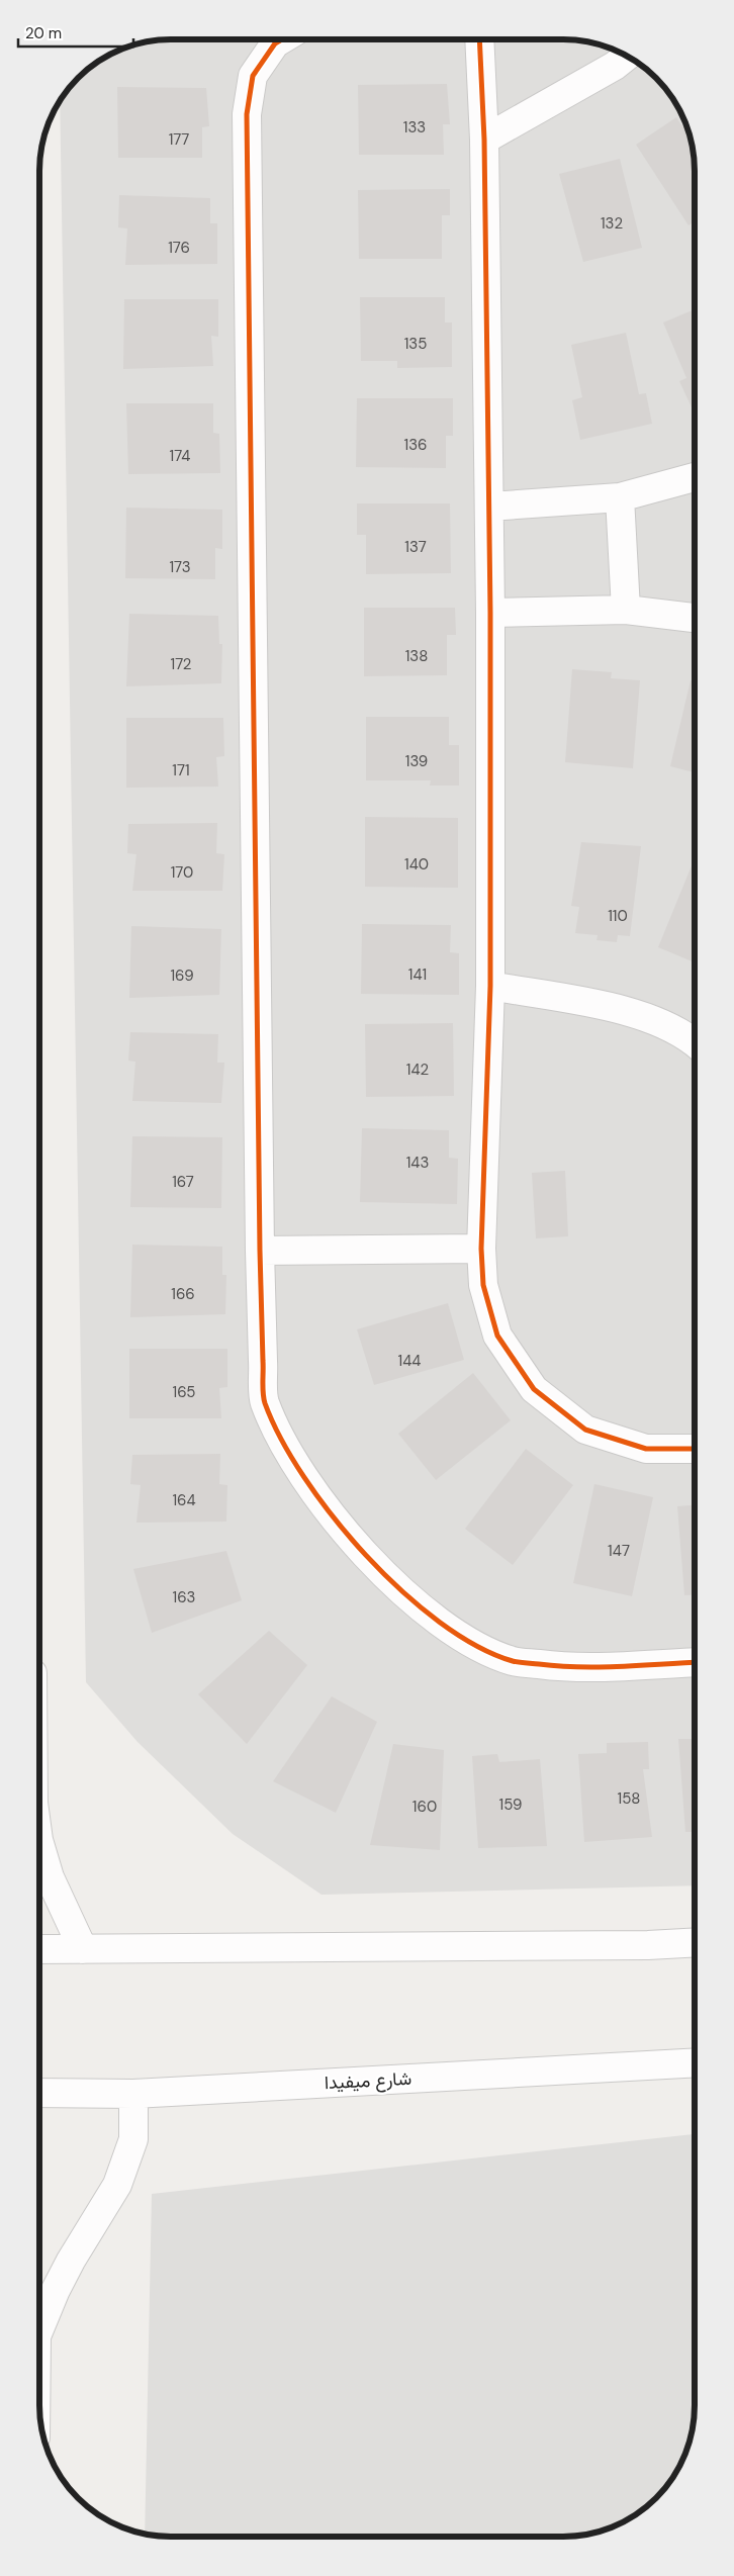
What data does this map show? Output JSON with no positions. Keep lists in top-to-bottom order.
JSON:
{
  "streets": {
    "street": ["شارع ميفيدا"]
  },
  "house_numbers": [
    "133",
    "177",
    "132",
    "176",
    "135",
    "136",
    "174",
    "137",
    "173",
    "138",
    "172",
    "139",
    "171",
    "140",
    "170",
    "110",
    "141",
    "169",
    "142",
    "143",
    "167",
    "166",
    "144",
    "165",
    "164",
    "147",
    "163",
    "158",
    "159",
    "160"
  ],
  "scale_bar": "20 m"
}
